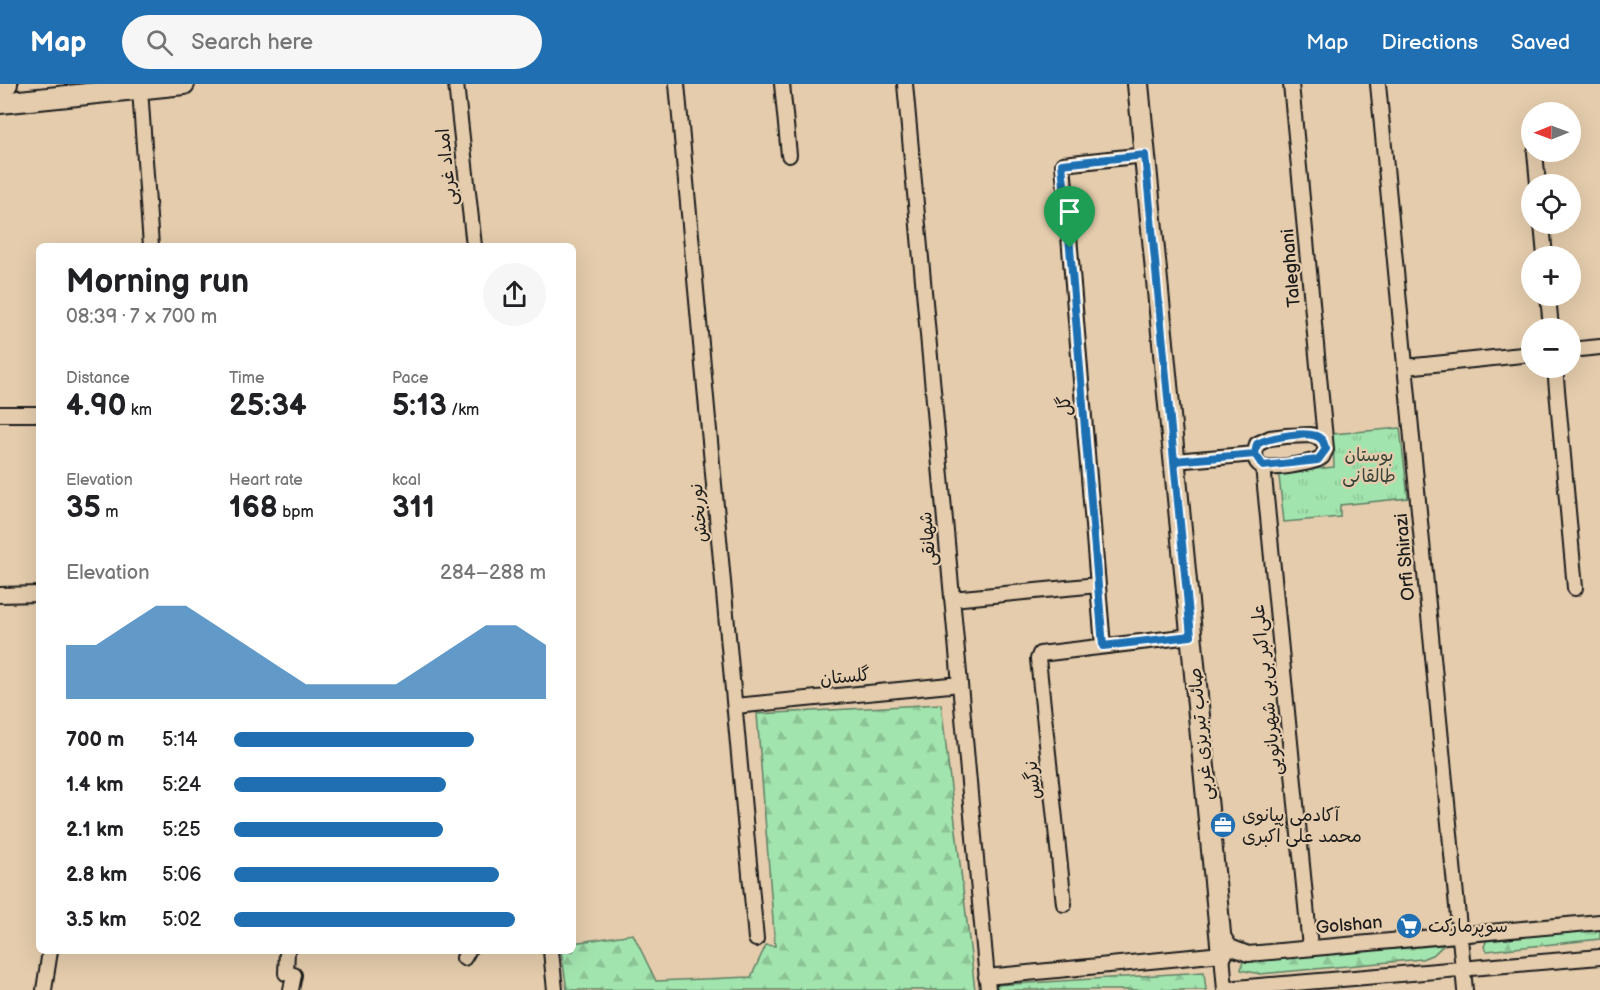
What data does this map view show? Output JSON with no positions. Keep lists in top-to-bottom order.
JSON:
{
  "streets": {
    "street": [
      "امداد غربی",
      "Taleghani",
      "گل",
      "نوربخش",
      "شهانقی",
      "Orfi Shirazi",
      "گلستان",
      "علی‌اکبر بی‌بی شهربانویی",
      "صائب تبریزی غربی",
      "نرگس",
      "Golshan"
    ]
  },
  "crossings": [
    ["گل", "صائب تبریزی غربی"],
    ["گل", "نرگس"],
    ["نوربخش", "گلستان"],
    ["شهانقی", "گلستان"],
    ["Orfi Shirazi", "Golshan"],
    ["علی‌اکبر بی‌بی شهربانویی", "Golshan"],
    ["صائب تبریزی غربی", "Golshan"]
  ],
  "parks": ["بوستان طالقانی"],
  "places": {
    "office": ["آکادمی پیانوی محمد علی‌ اکبری"],
    "supermarket": ["سوپرمارکت"]
  },
  "north": "left",
  "page": {
    "header": "Map",
    "search": "Search here",
    "nav": ["Map", "Directions", "Saved"],
    "map_buttons": ["+", "−"],
    "heading": ["Morning run", "08:39 · 7 × 700 m"],
    "stats": [
      ["Distance", "4.90 km"],
      ["Time", "25:34"],
      ["Pace", "5:13 /km"],
      ["Elevation", "35 m"],
      ["Heart rate", "168 bpm"],
      ["kcal", "311"]
    ],
    "chart": ["Elevation", "284–288 m"],
    "list": [
      {
        "name": "700 m",
        "note": "5:14"
      },
      {
        "name": "1.4 km",
        "note": "5:24"
      },
      {
        "name": "2.1 km",
        "note": "5:25"
      },
      {
        "name": "2.8 km",
        "note": "5:06"
      },
      {
        "name": "3.5 km",
        "note": "5:02"
      }
    ]
  }
}
